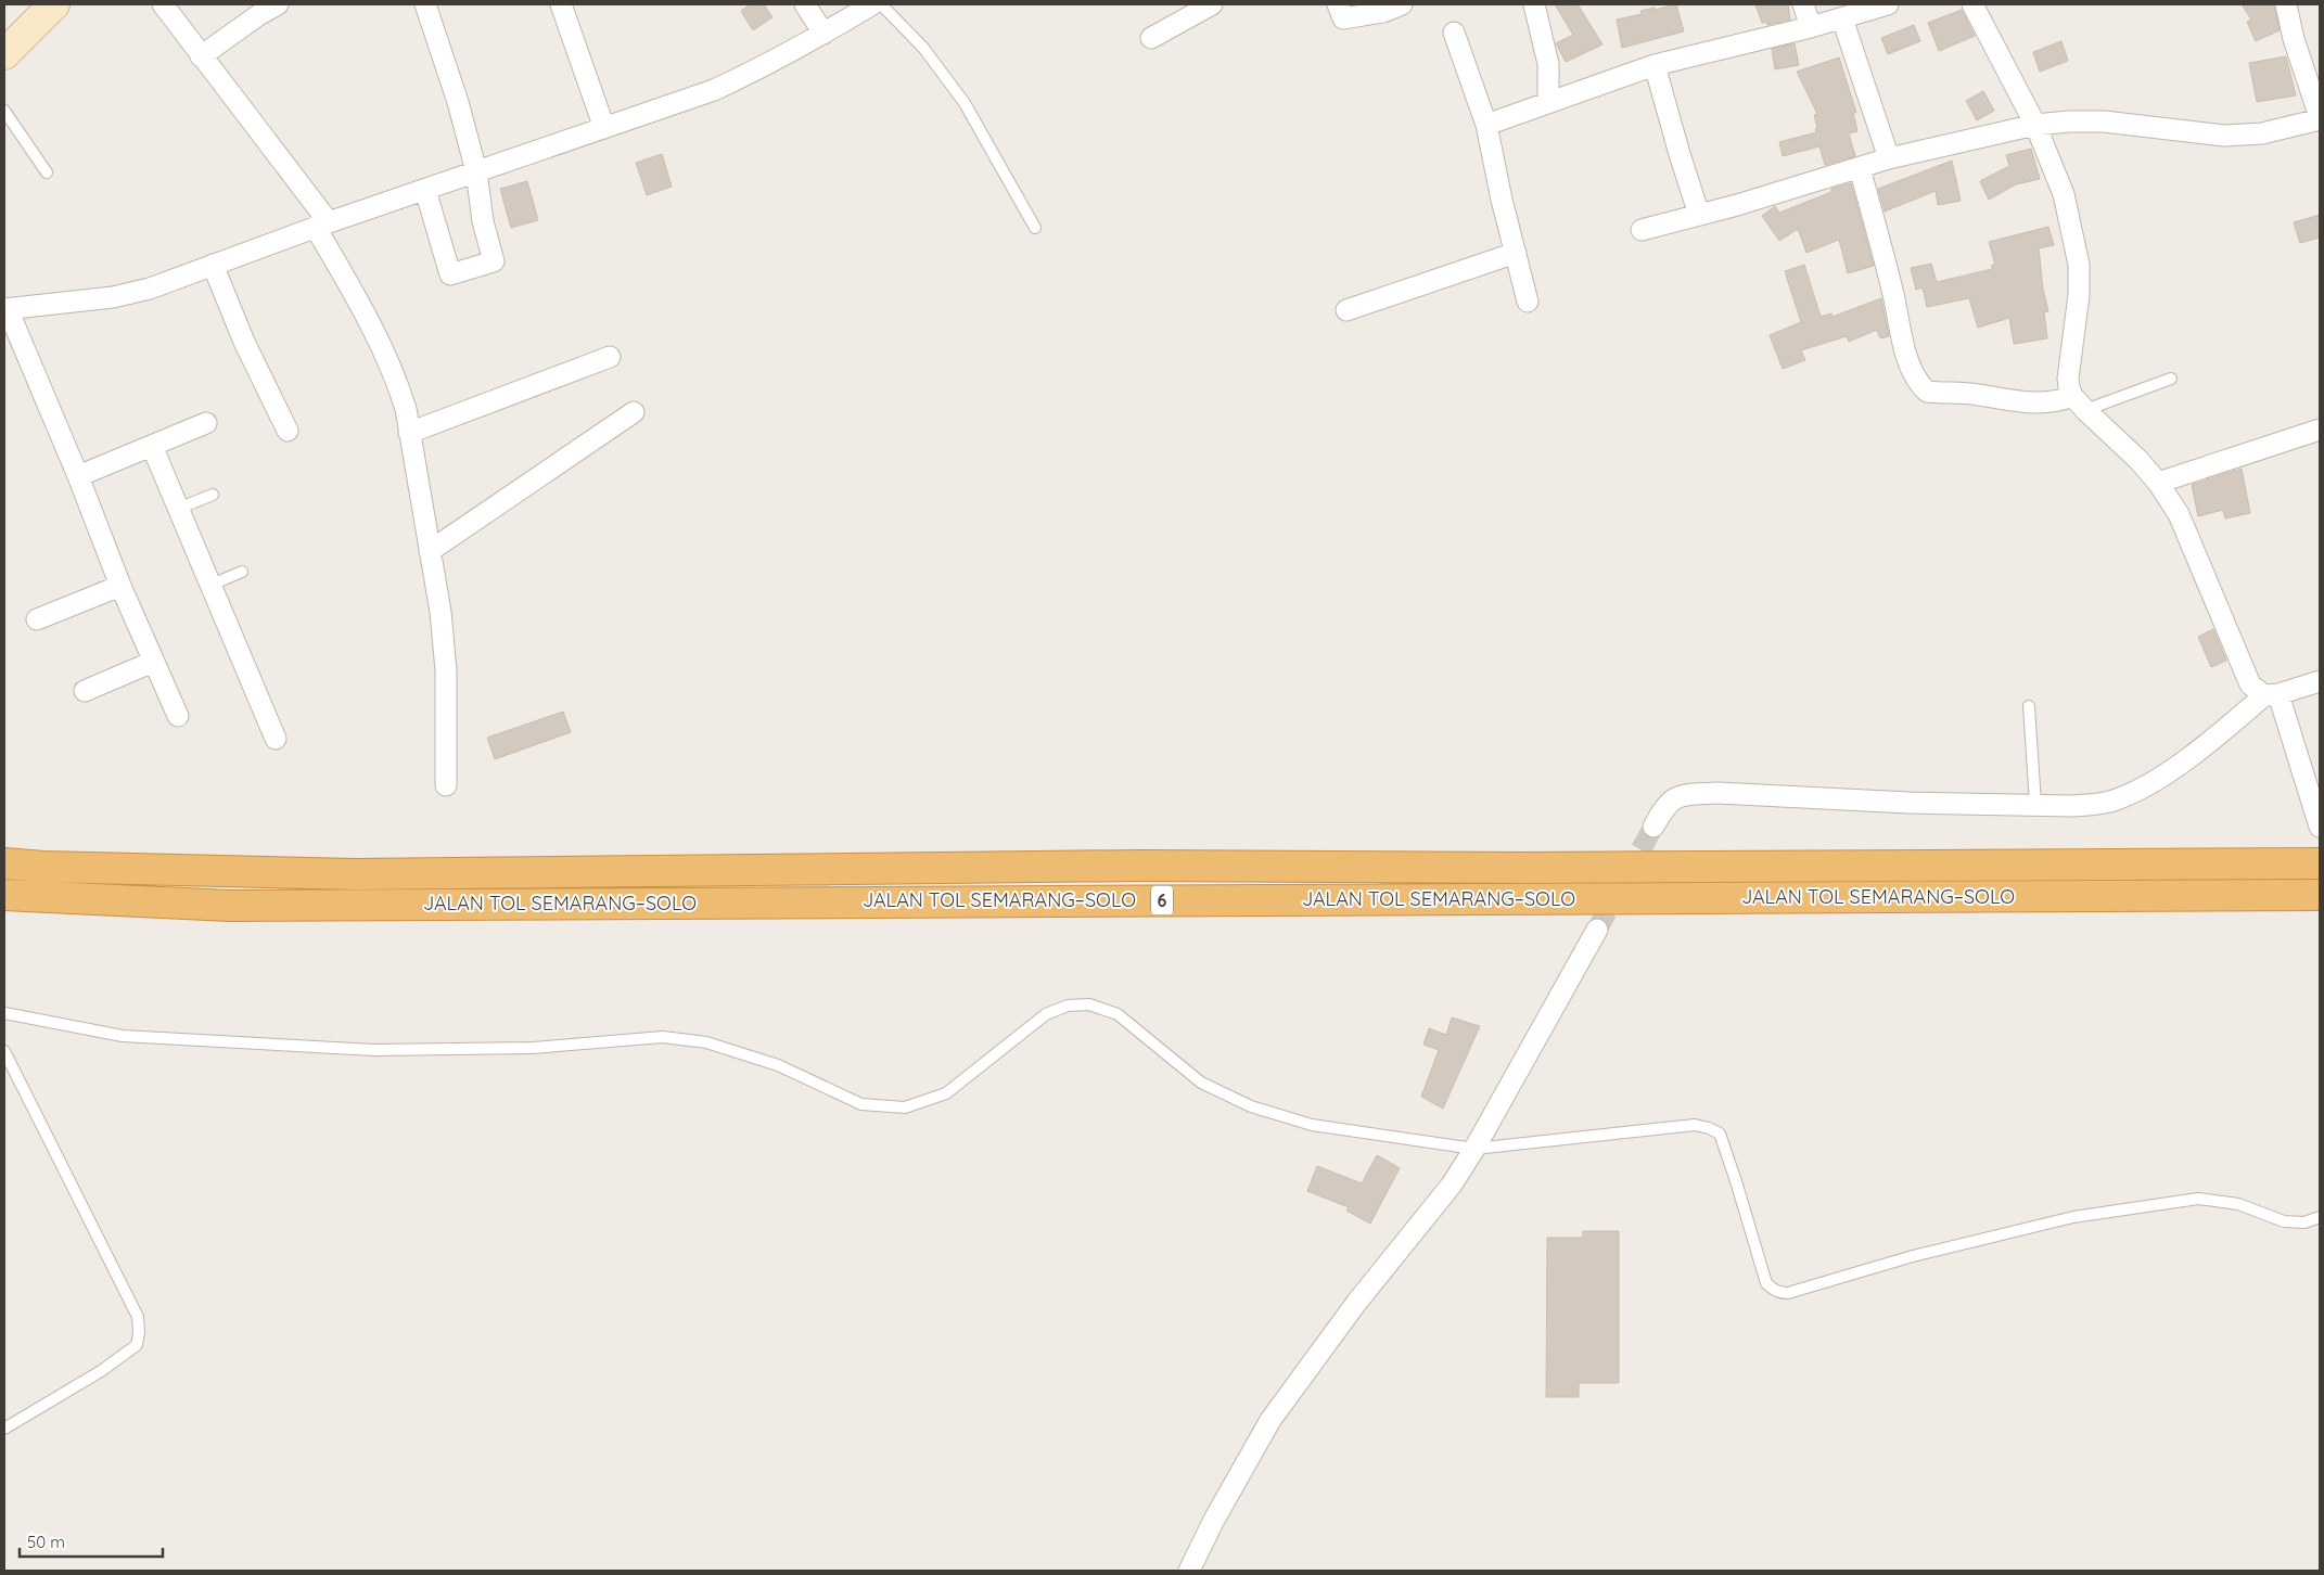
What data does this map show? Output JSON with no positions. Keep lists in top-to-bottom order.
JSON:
{
  "streets": {
    "highway": ["JALAN TOL SEMARANG–SOLO", "6"]
  },
  "scale_bar": "50 m"
}
